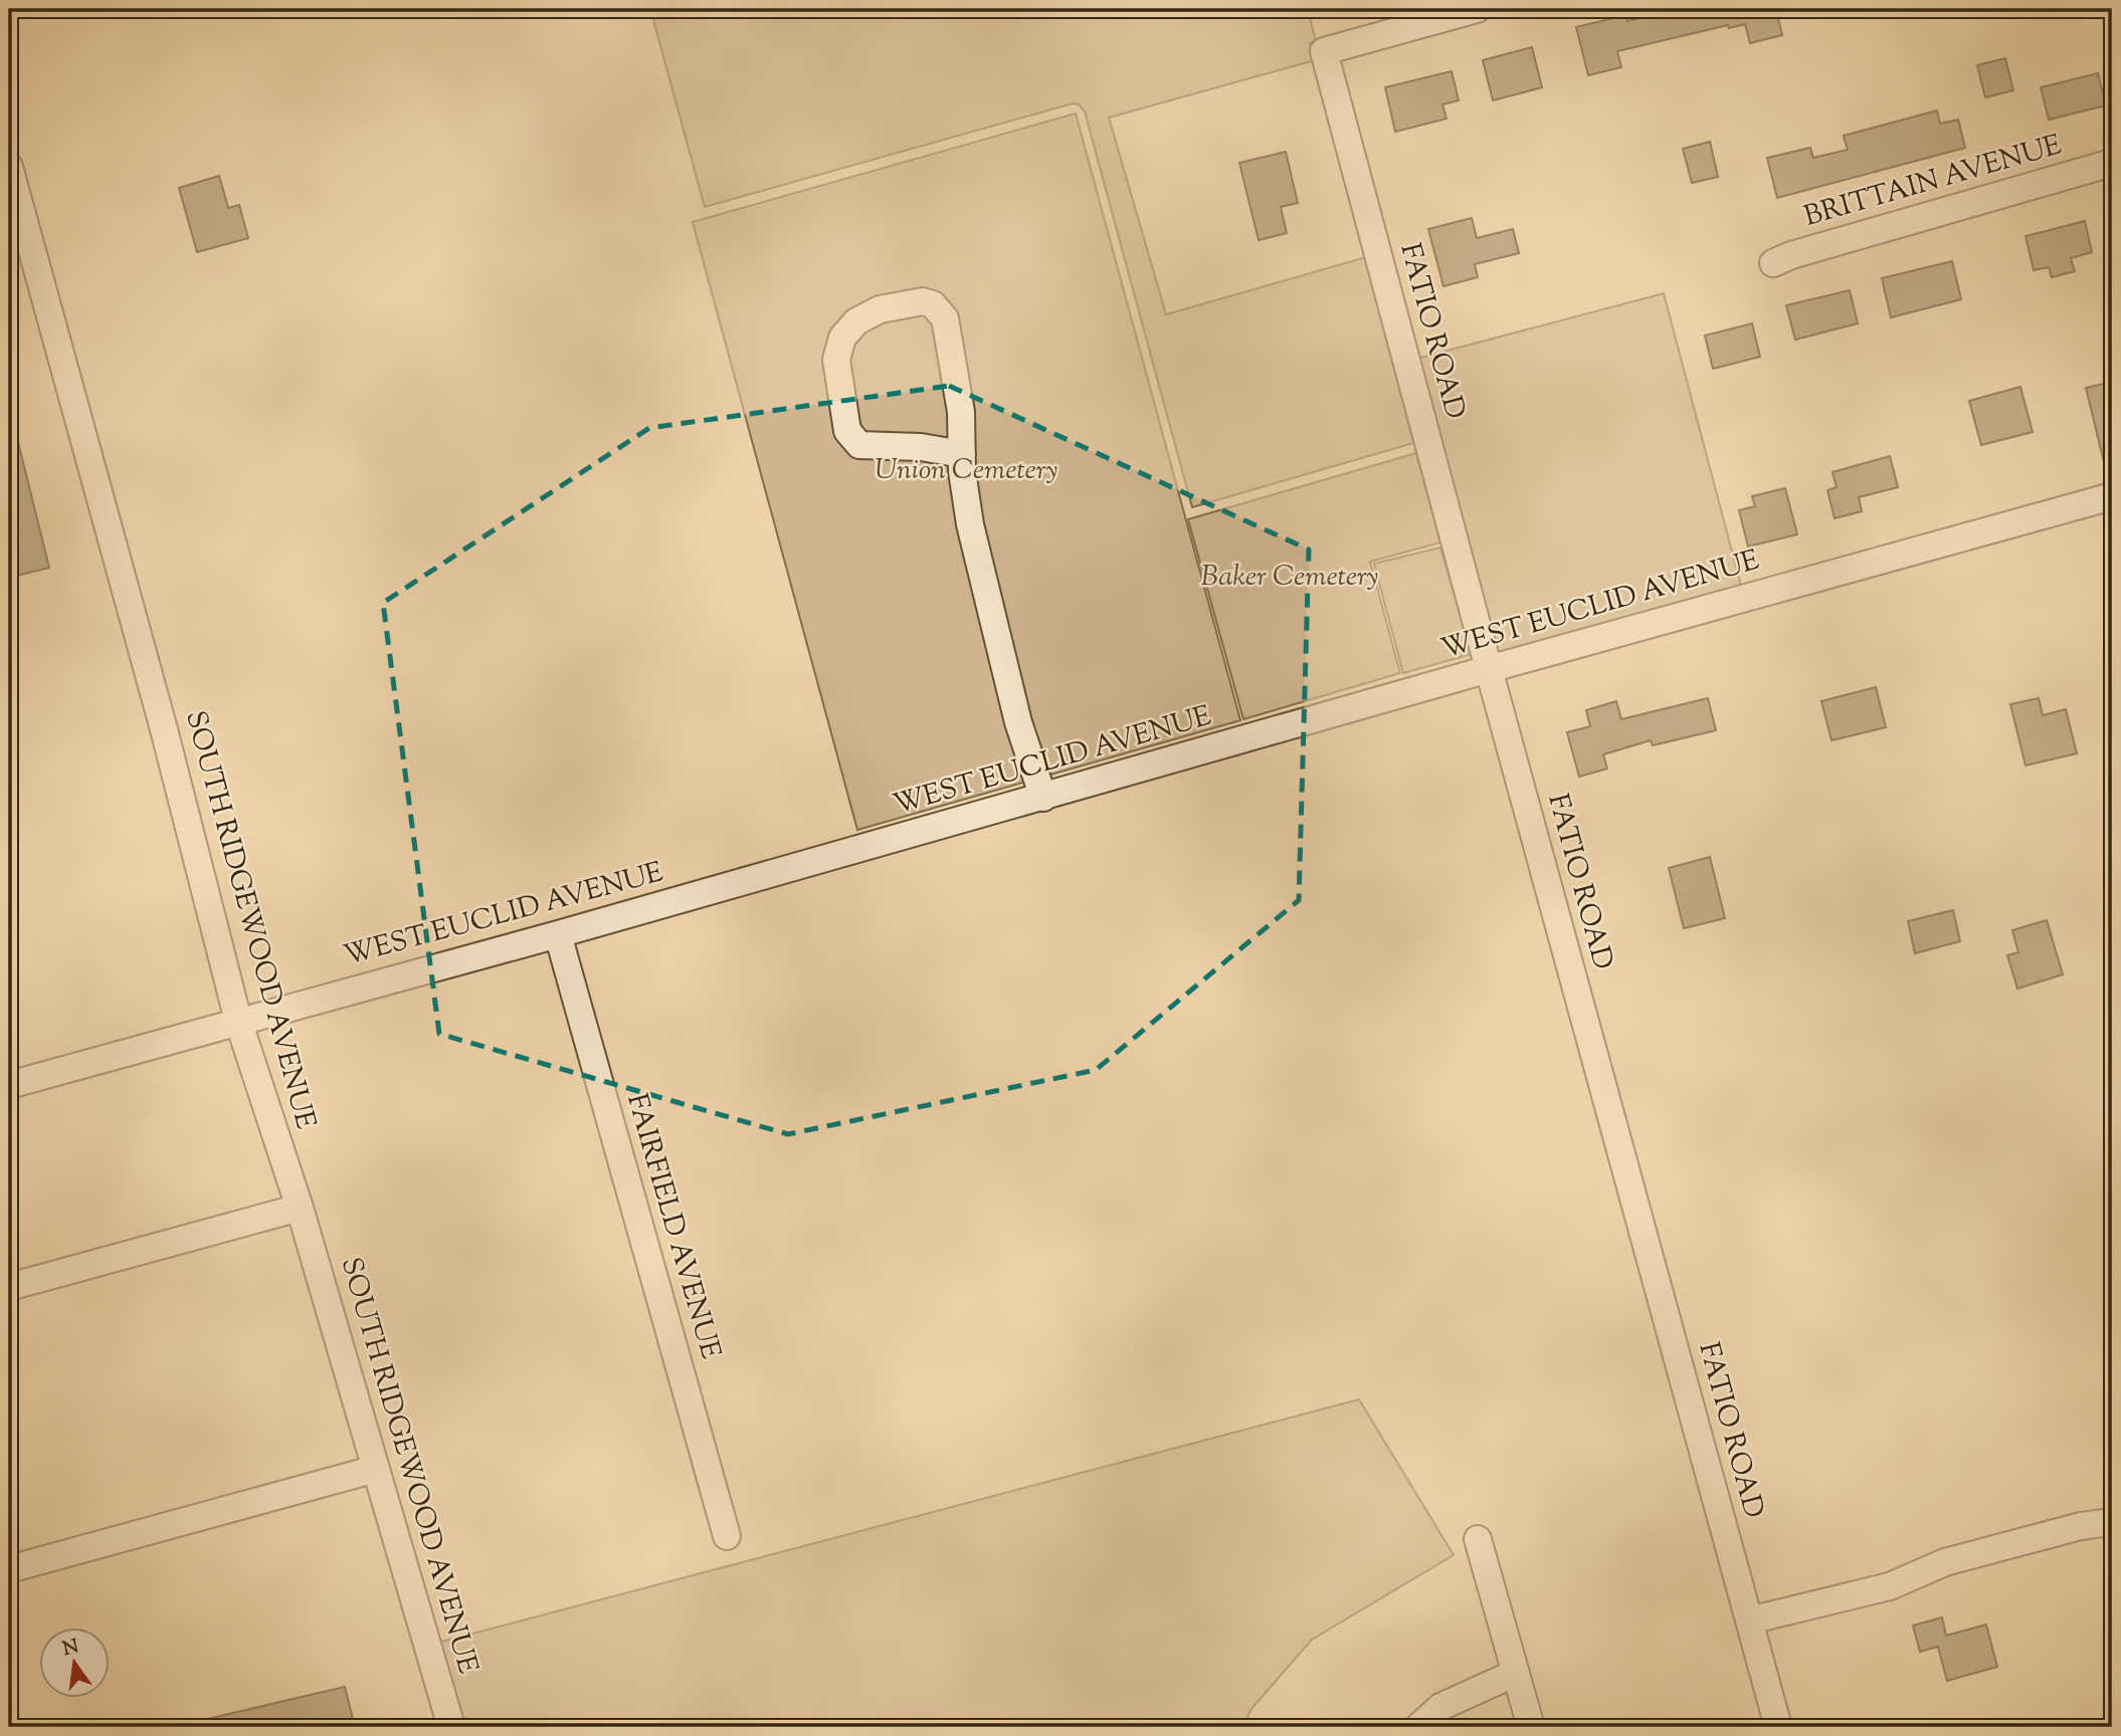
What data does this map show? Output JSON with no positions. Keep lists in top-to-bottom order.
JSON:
{
  "streets": {
    "street": [
      "BRITTAIN AVENUE",
      "FATIO ROAD",
      "WEST EUCLID AVENUE",
      "SOUTH RIDGEWOOD AVENUE",
      "FAIRFIELD AVENUE"
    ]
  },
  "crossings": [
    ["FATIO ROAD", "WEST EUCLID AVENUE"],
    ["WEST EUCLID AVENUE", "SOUTH RIDGEWOOD AVENUE"],
    ["WEST EUCLID AVENUE", "FAIRFIELD AVENUE"]
  ],
  "parks": ["Union Cemetery", "Baker Cemetery"],
  "north": "top"
}
